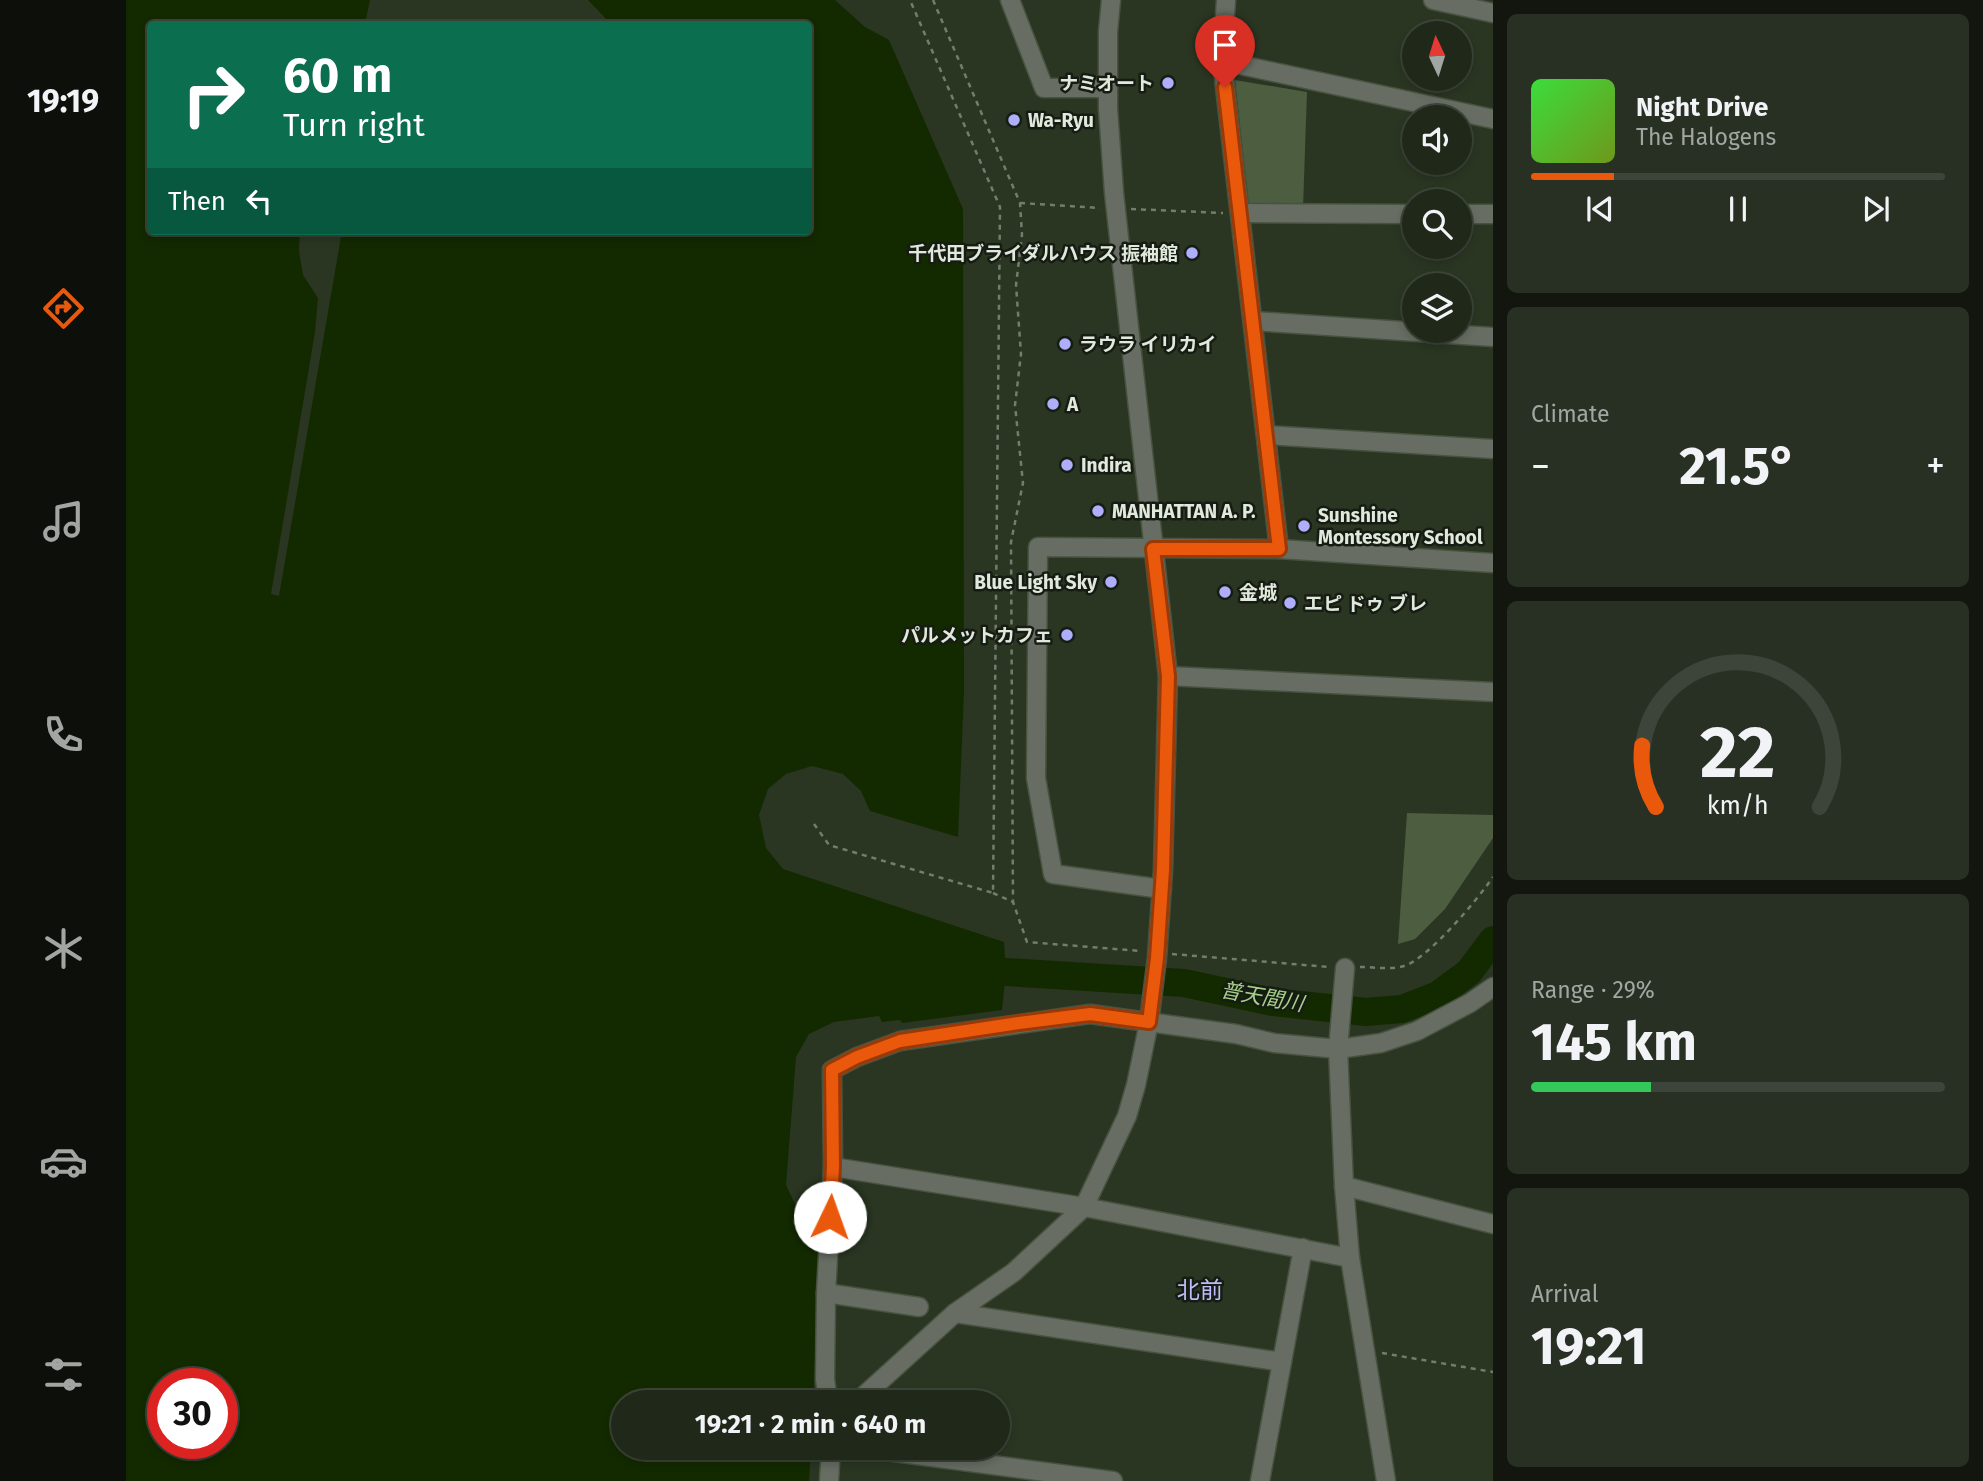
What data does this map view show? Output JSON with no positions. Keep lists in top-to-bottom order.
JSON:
{
  "districts": ["北前"],
  "water": ["普天間川"],
  "places": [
    "ナミオート",
    "Wa-Ryu",
    "千代田ブライダルハウス 振袖館",
    "ラウラ イリカイ",
    "A",
    "Indira",
    "MANHATTAN A. P.",
    "Sunshine Montessory School",
    "Blue Light Sky",
    "金城",
    "エピ ドゥ ブレ",
    "パルメットカフェ"
  ],
  "north": "top",
  "page": {
    "tabs": "19:19",
    "turn": ["60 m", "Turn right"],
    "song": ["Night Drive", "The Halogens"],
    "then": "Then",
    "tile": [
      "Climate",
      ["Range · 29%", "145 km"],
      ["Arrival", "19:21"]
    ],
    "heat": ["−", "21.5°", "+"],
    "limit": "30",
    "trip": "19:21 · 2 min · 640 m",
    "gauge": ["22", "km/h"]
  }
}
